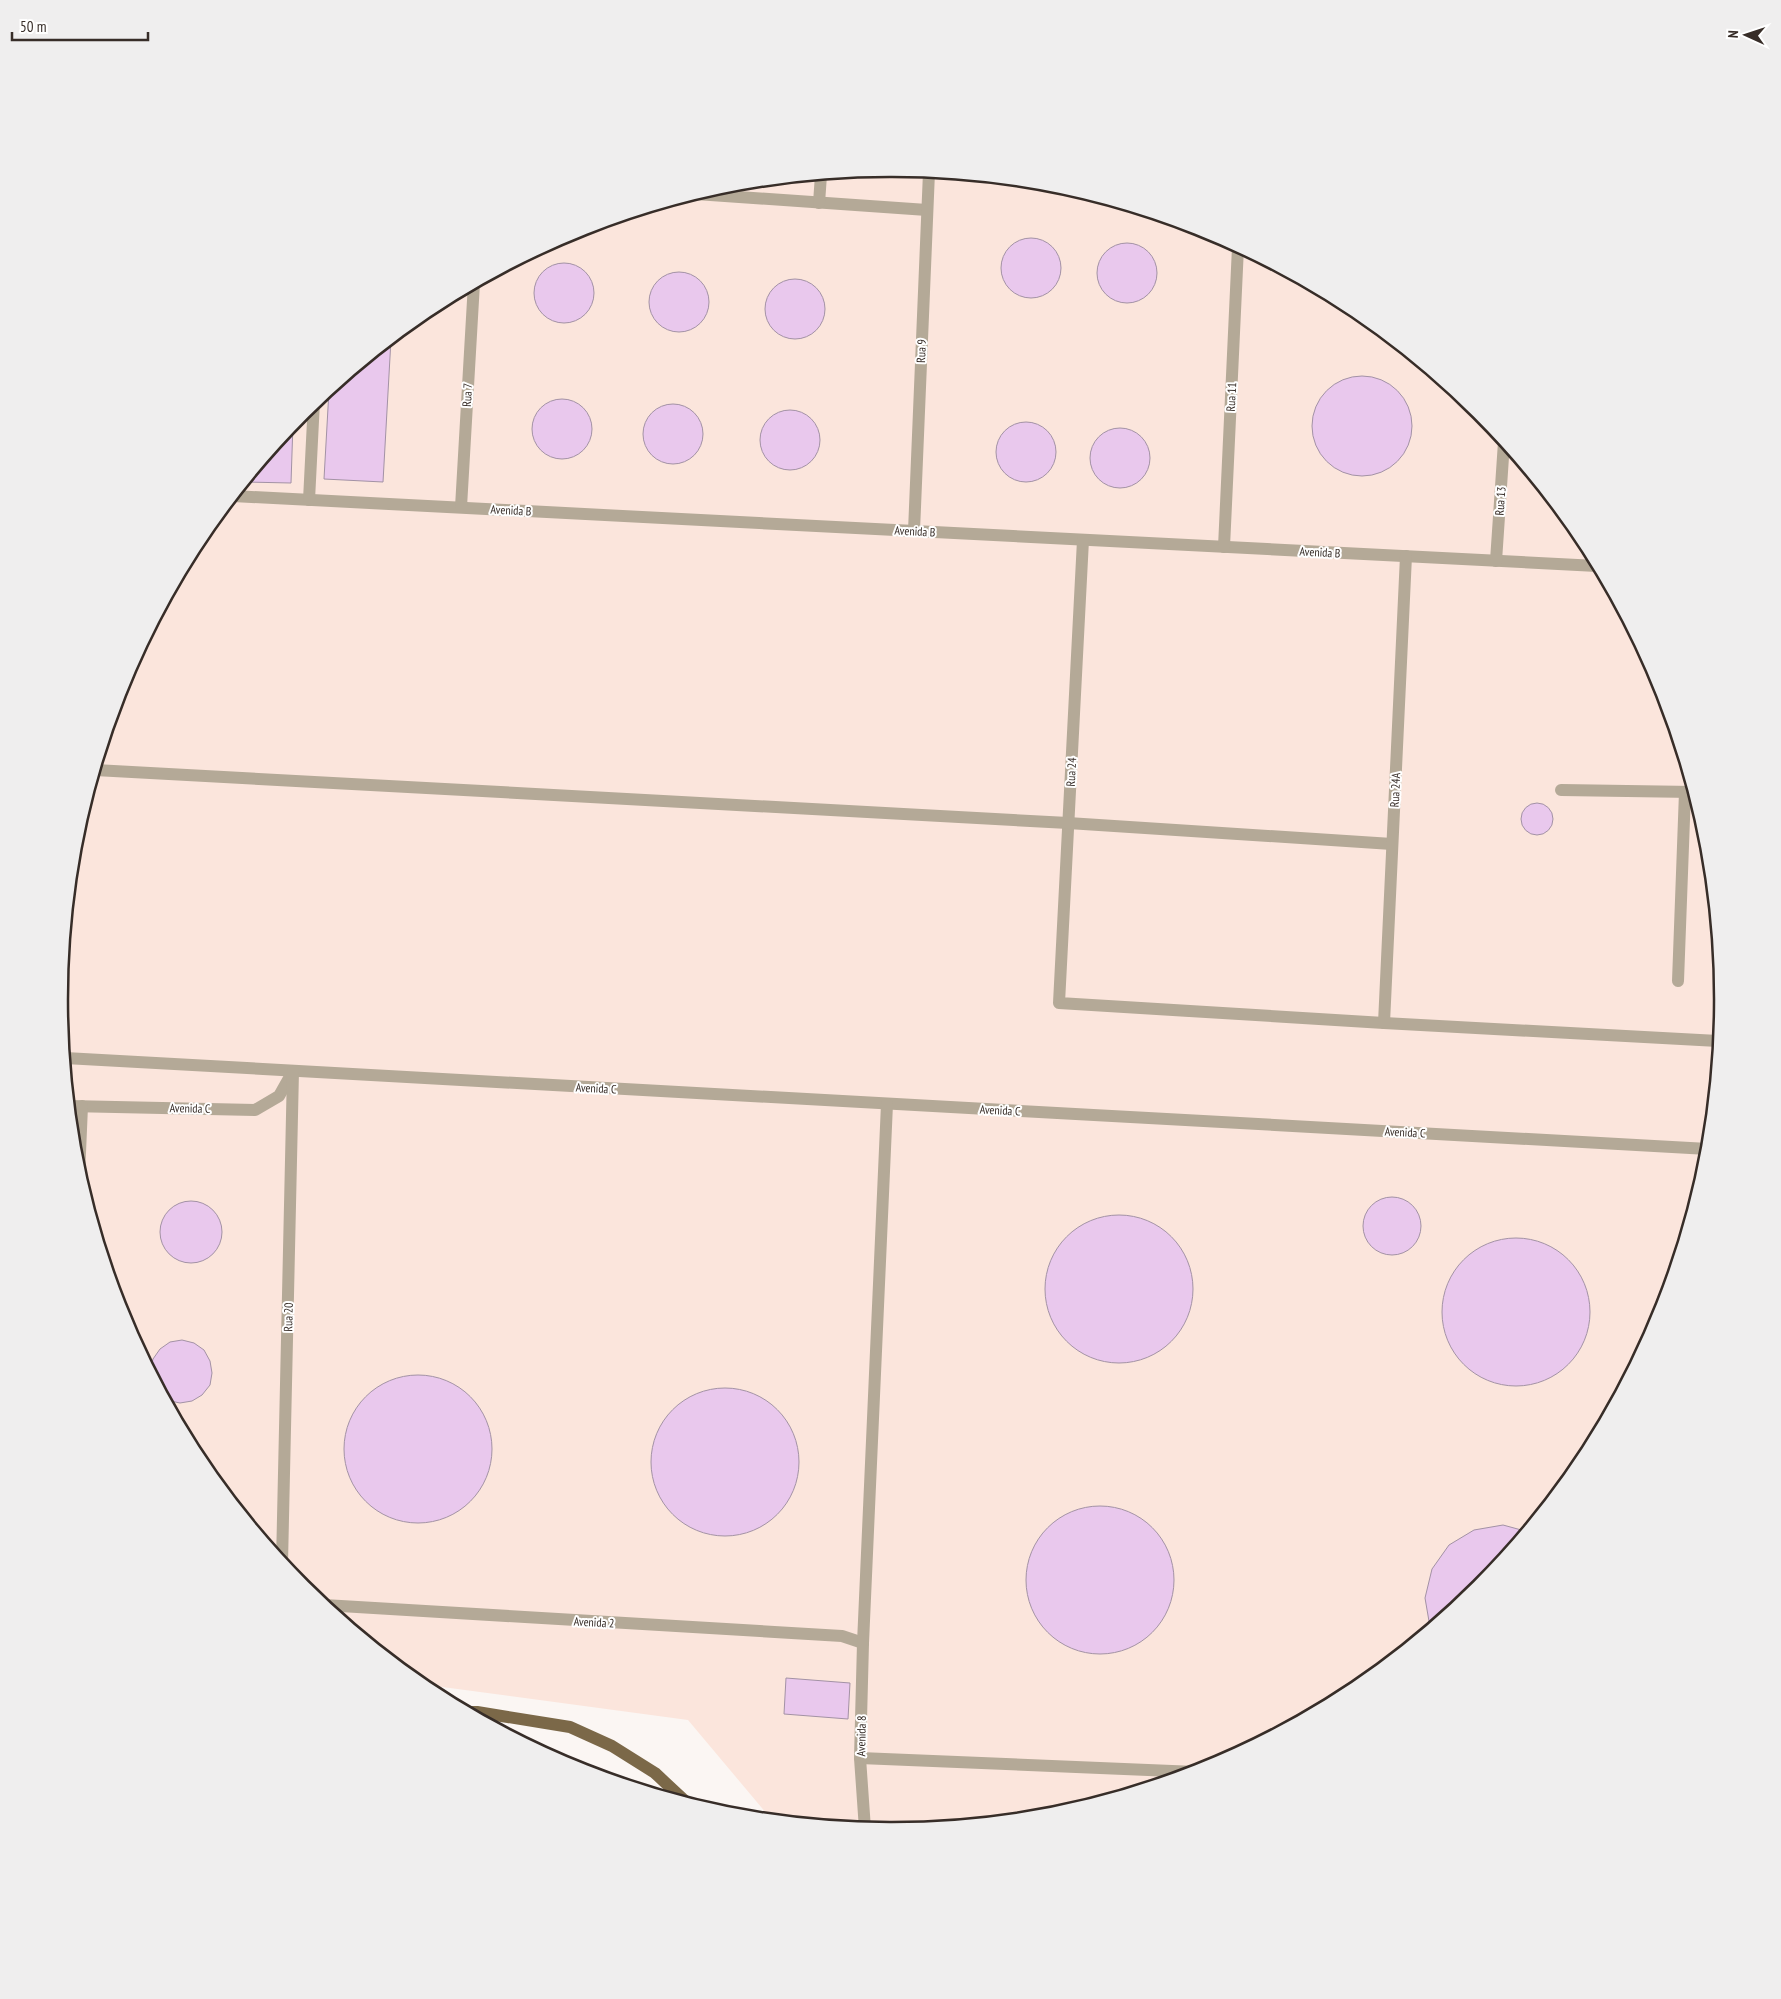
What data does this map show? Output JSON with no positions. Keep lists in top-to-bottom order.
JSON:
{
  "streets": {
    "lane": [
      "Rua 9",
      "Rua 7",
      "Rua 11",
      "Rua 13",
      "Avenida B",
      "Rua 24",
      "Rua 24A",
      "Avenida C",
      "Rua 20",
      "Avenida 2",
      "Avenida 8"
    ]
  },
  "crossings": [
    ["Rua 9", "Avenida B"],
    ["Rua 7", "Avenida B"],
    ["Rua 11", "Avenida B"],
    ["Rua 13", "Avenida B"],
    ["Avenida B", "Rua 24"],
    ["Avenida B", "Rua 24A"],
    ["Rua 24", "Rua 24A"],
    ["Avenida C", "Rua 20"],
    ["Avenida C", "Avenida 8"],
    ["Avenida 2", "Avenida 8"]
  ],
  "scale_bar": "50 m",
  "north": "left"
}
